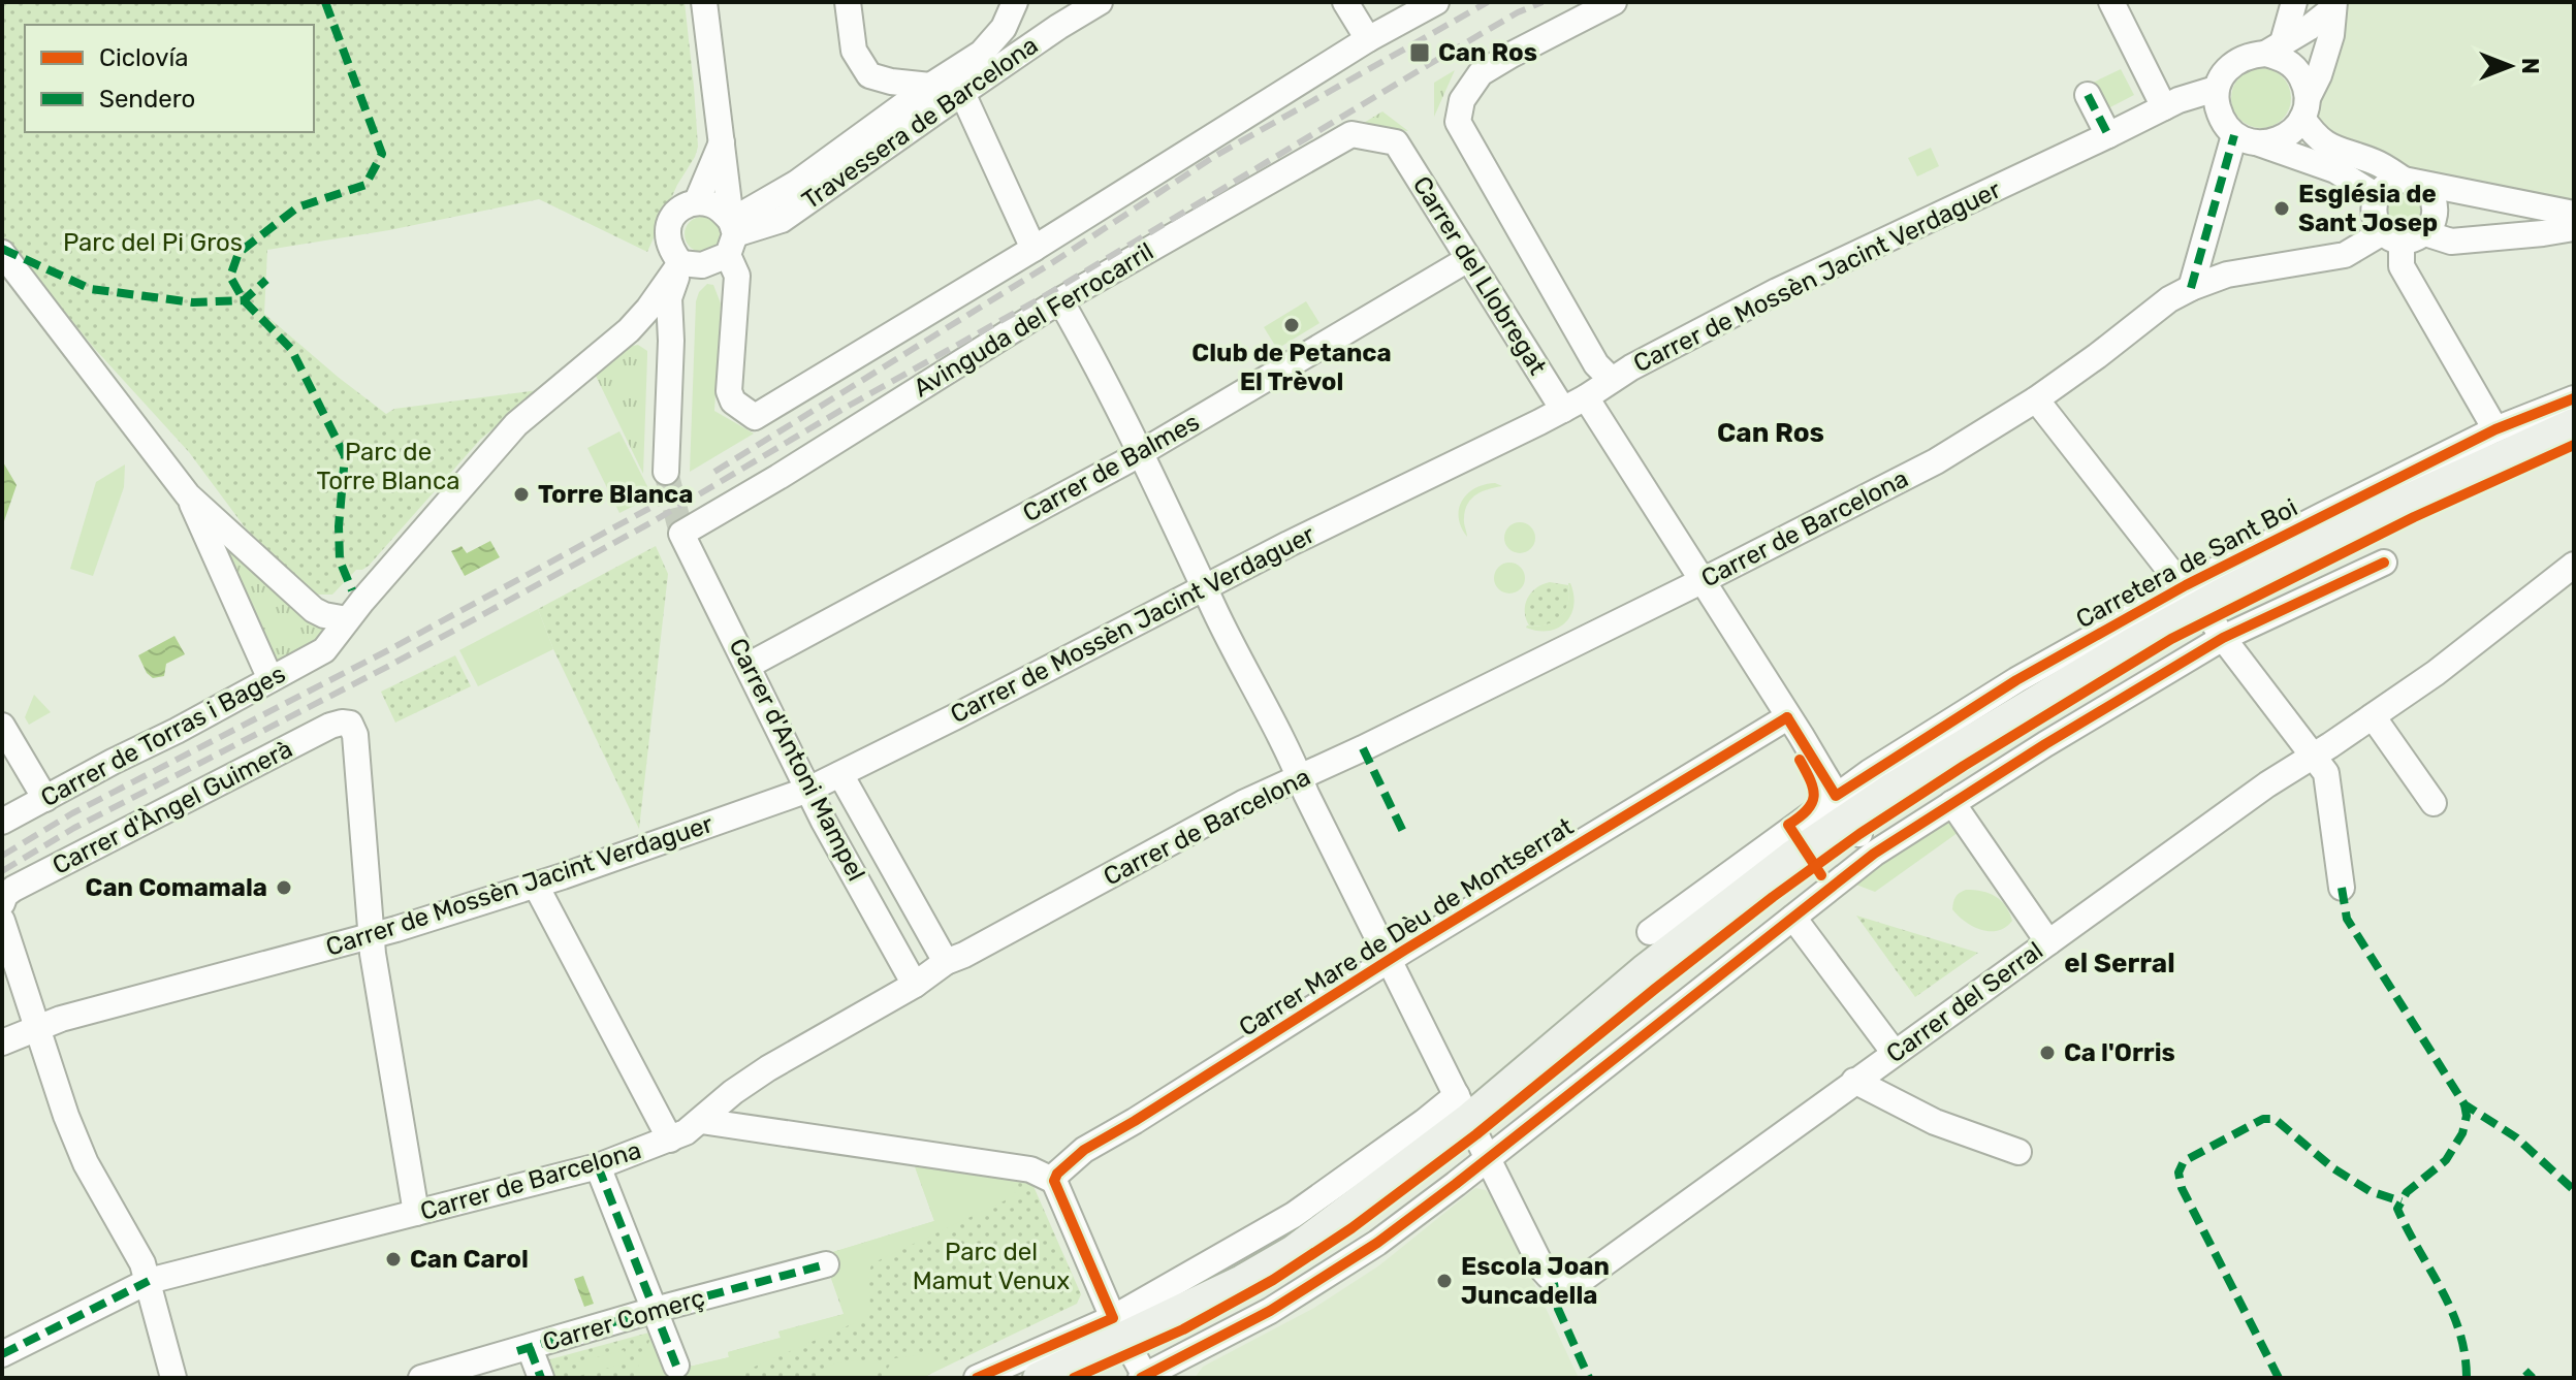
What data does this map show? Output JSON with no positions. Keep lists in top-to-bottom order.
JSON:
{
  "streets": {
    "street": [
      "Travessera de Barcelona",
      "Carrer del Llobregat",
      "Carrer de Mossèn Jacint Verdaguer",
      "Avinguda del Ferrocarril",
      "Carrer de Balmes",
      "Carrer de Barcelona",
      "Carretera de Sant Boi",
      "Carrer de Torras i Bages",
      "Carrer d'Antoni Mampel",
      "Carrer d'Àngel Guimerà",
      "Carrer Mare de Dèu de Montserrat",
      "Carrer del Serral",
      "Carrer Comerç"
    ]
  },
  "crossings": [
    ["Carrer del Llobregat", "Carrer de Mossèn Jacint Verdaguer"],
    ["Carrer del Llobregat", "Avinguda del Ferrocarril"],
    ["Carrer del Llobregat", "Carrer de Balmes"],
    ["Carrer de Mossèn Jacint Verdaguer", "Carrer d'Antoni Mampel"],
    ["Carrer de Mossèn Jacint Verdaguer", "Carrer d'Àngel Guimerà"],
    ["Avinguda del Ferrocarril", "Carrer d'Antoni Mampel"],
    ["Carrer de Balmes", "Carrer d'Antoni Mampel"],
    ["Carrer de Barcelona", "Carrer d'Antoni Mampel"],
    ["Carretera de Sant Boi", "Carrer del Serral"]
  ],
  "districts": ["Can Ros", "el Serral"],
  "parks": ["Parc del Pi Gros", "Parc de Torre Blanca", "Parc del Mamut Venux"],
  "places": {
    "transit": ["Can Ros"],
    "other": [
      "Església de Sant Josep",
      "Club de Petanca El Trèvol",
      "Torre Blanca",
      "Can Comamala",
      "Ca l'Orris",
      "Can Carol",
      "Escola Joan Juncadella"
    ]
  },
  "legend": ["Ciclovía", "Sendero"],
  "north": "right"
}
